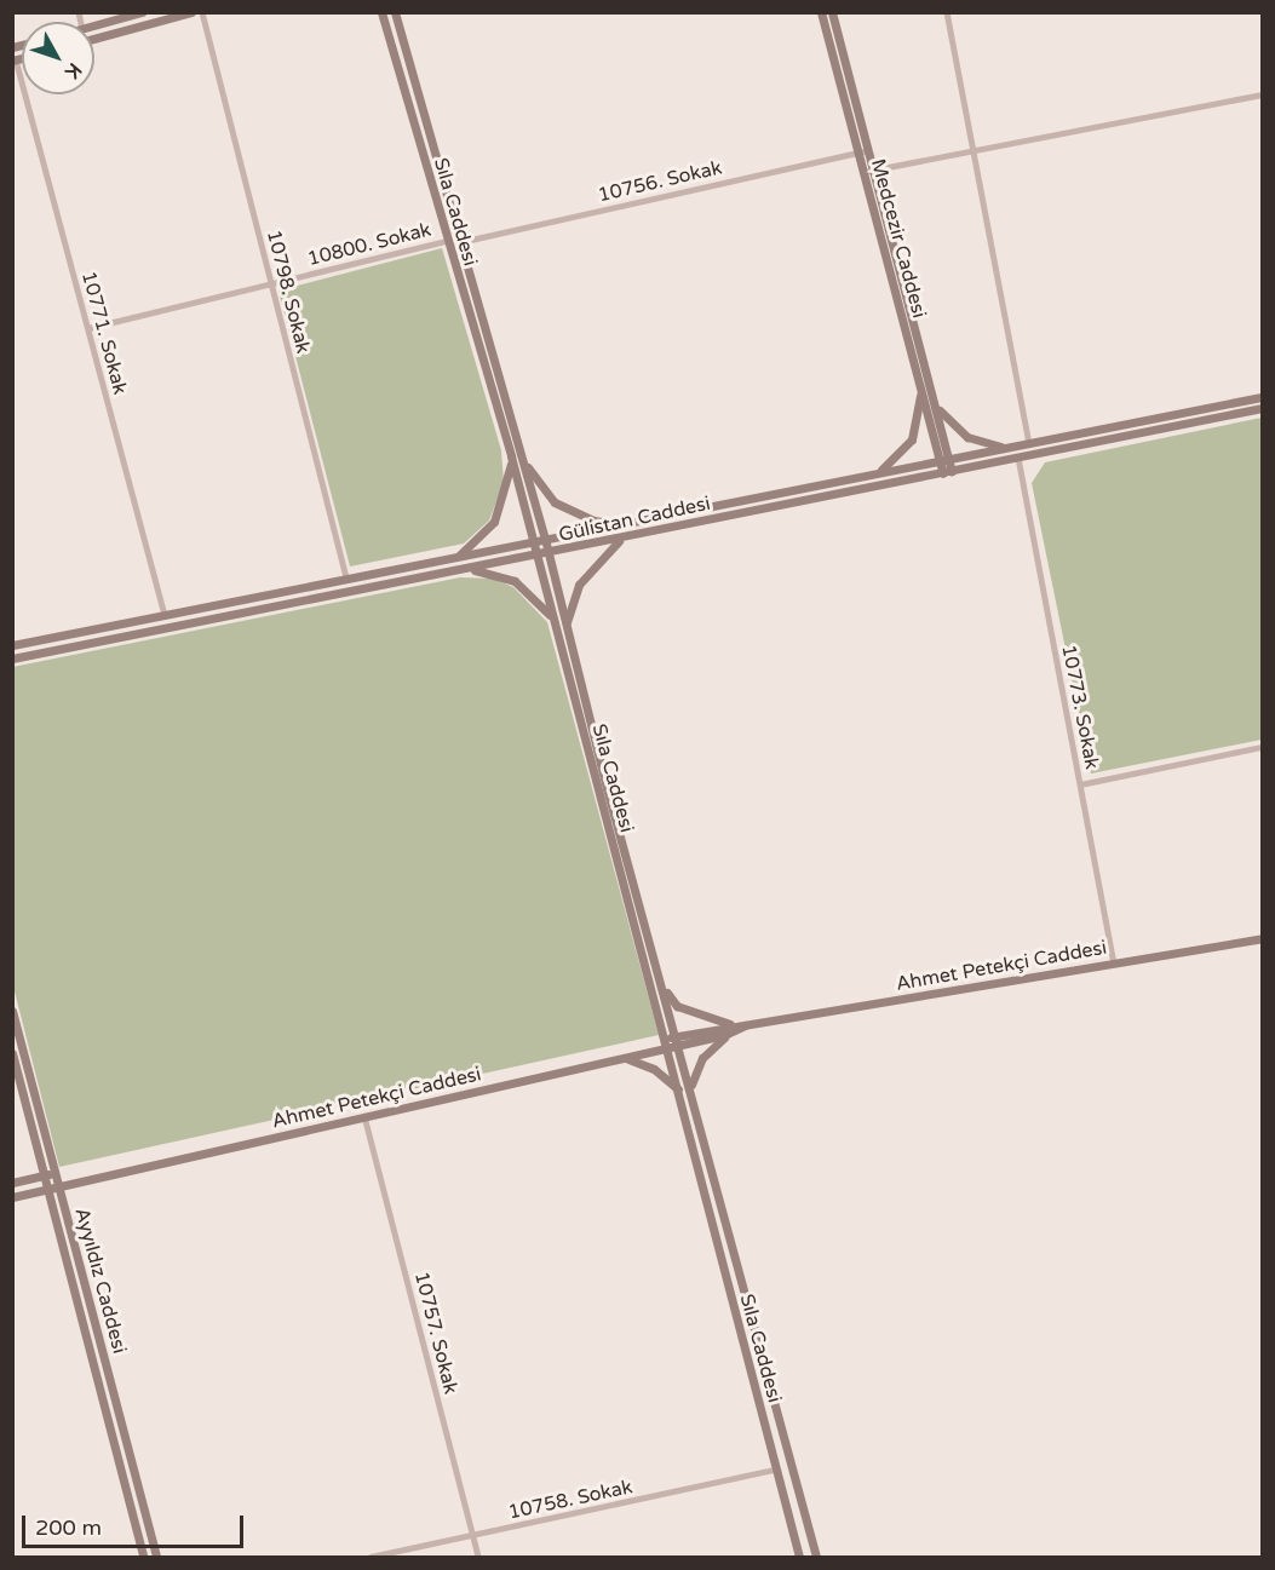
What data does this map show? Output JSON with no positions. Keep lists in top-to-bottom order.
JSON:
{
  "streets": {
    "street": [
      "10756. Sokak",
      "Sıla Caddesi",
      "Medcezir Caddesi",
      "10800. Sokak",
      "10798. Sokak",
      "10771. Sokak",
      "Gülistan Caddesi",
      "10773. Sokak",
      "Ahmet Petekçi Caddesi",
      "Ayyıldız Caddesi",
      "10757. Sokak",
      "10758. Sokak"
    ]
  },
  "crossings": [
    ["10756. Sokak", "Sıla Caddesi"],
    ["10756. Sokak", "Medcezir Caddesi"],
    ["Sıla Caddesi", "10800. Sokak"],
    ["Sıla Caddesi", "Gülistan Caddesi"],
    ["Sıla Caddesi", "Ahmet Petekçi Caddesi"],
    ["Sıla Caddesi", "10758. Sokak"],
    ["Medcezir Caddesi", "Gülistan Caddesi"],
    ["10800. Sokak", "10798. Sokak"],
    ["10800. Sokak", "10771. Sokak"],
    ["10798. Sokak", "Gülistan Caddesi"],
    ["10771. Sokak", "Gülistan Caddesi"],
    ["Gülistan Caddesi", "10773. Sokak"],
    ["10773. Sokak", "Ahmet Petekçi Caddesi"],
    ["Ahmet Petekçi Caddesi", "Ayyıldız Caddesi"],
    ["Ahmet Petekçi Caddesi", "10757. Sokak"],
    ["10757. Sokak", "10758. Sokak"]
  ],
  "scale_bar": "200 m",
  "north": "bottom right"
}
